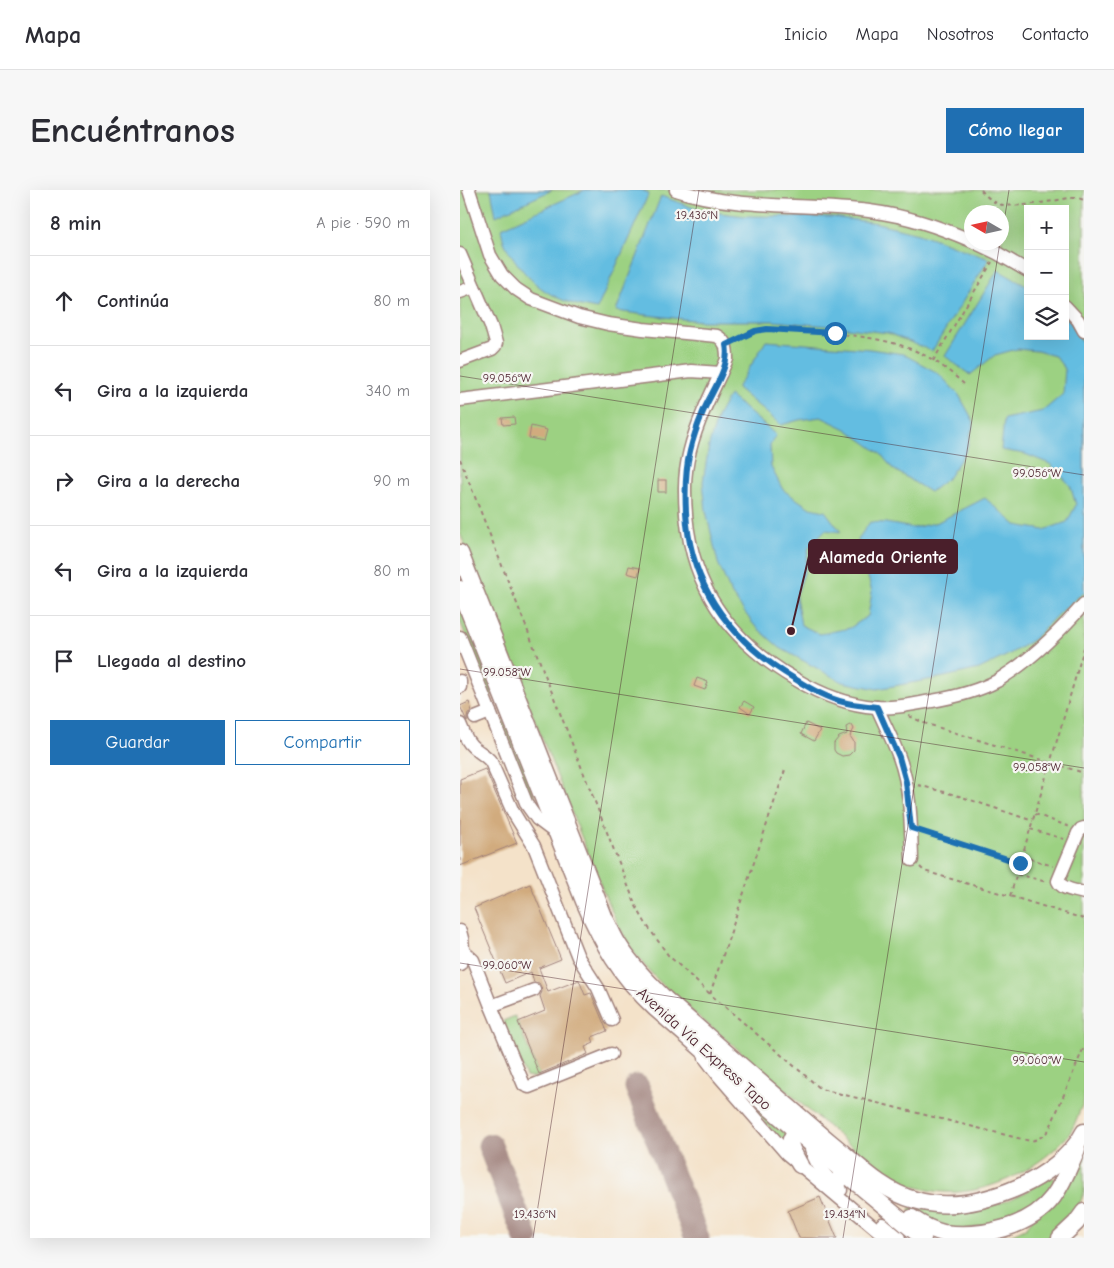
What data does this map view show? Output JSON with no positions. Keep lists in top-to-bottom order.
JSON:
{
  "streets": {
    "main road": ["Avenida Vía Express Tapo"]
  },
  "places": ["Alameda Oriente"],
  "north": "left",
  "page": {
    "header": "Mapa",
    "nav": [
      "Inicio",
      "Mapa",
      "Nosotros",
      "Contacto"
    ],
    "buttons": [
      "Cómo llegar",
      ["Guardar", "Compartir"]
    ],
    "title": "Encuéntranos",
    "heading": ["8 min", "A pie · 590 m"],
    "map_buttons": ["+", "−"],
    "list": [
      ["Continúa", "80 m"],
      ["Gira a la izquierda", "340 m"],
      ["Gira a la derecha", "90 m"],
      ["Gira a la izquierda", "80 m"],
      "Llegada al destino"
    ]
  },
  "coordinates": [
    "19.436°N",
    "99.056°W",
    "99.058°W",
    "99.060°W",
    "19.434°N"
  ]
}
